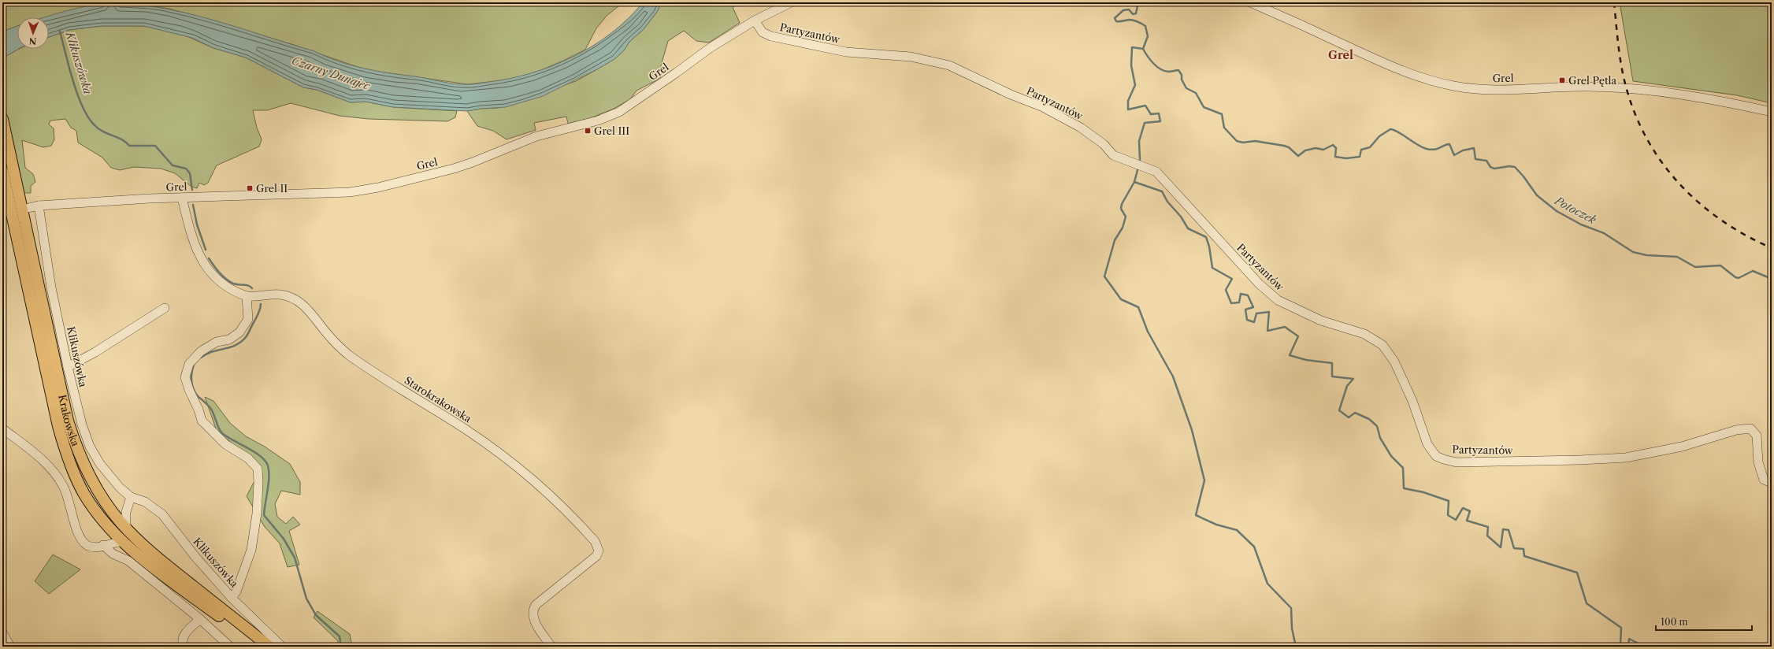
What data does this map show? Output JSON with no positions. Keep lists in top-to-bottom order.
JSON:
{
  "streets": {
    "main road": ["Krakowska"],
    "street": [
      "Partyzantów",
      "Grel",
      "Klikuszówka",
      "Starokrakowska"
    ]
  },
  "crossings": [
    ["Partyzantów", "Grel"],
    ["Grel", "Klikuszówka"],
    ["Grel", "Starokrakowska"]
  ],
  "districts": ["Grel"],
  "water": ["Klikuszówka", "Czarny Dunajec", "Potoczek"],
  "places": {
    "transit": ["Grel Pętla", "Grel III", "Grel II"]
  },
  "scale_bar": "100 m",
  "north": "bottom"
}
